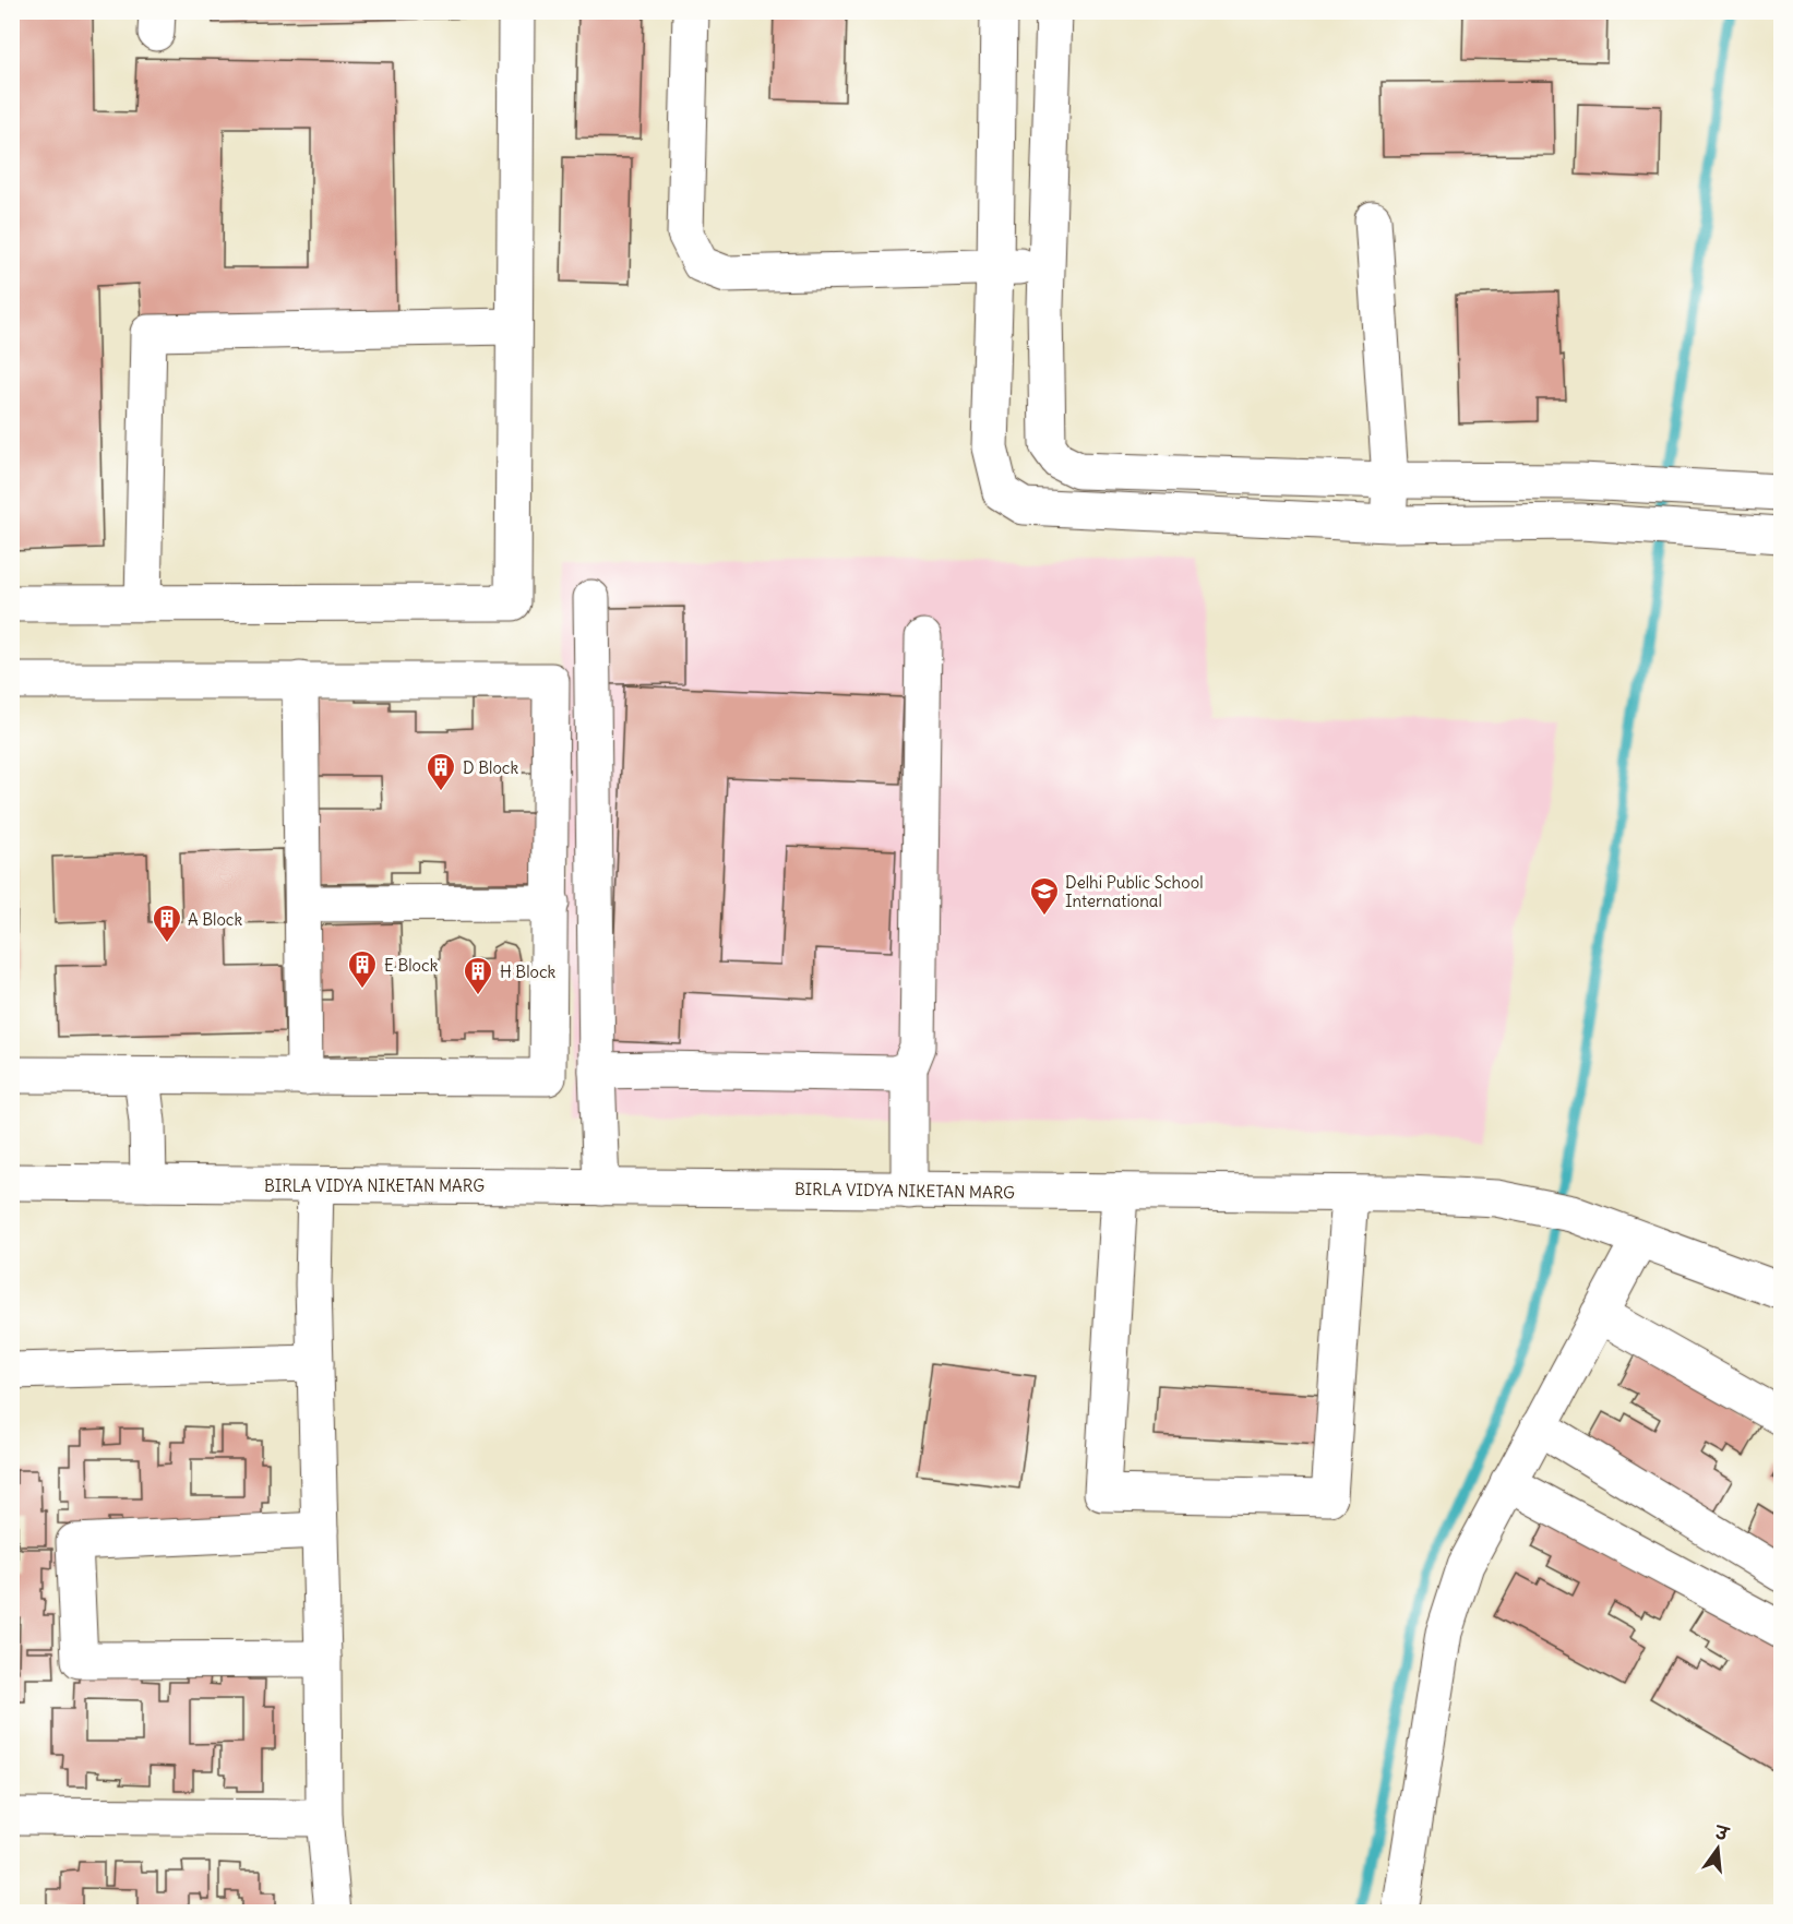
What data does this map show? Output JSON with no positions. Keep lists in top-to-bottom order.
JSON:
{
  "streets": {
    "street": ["BIRLA VIDYA NIKETAN MARG"]
  },
  "places": {
    "building": [
      "D Block",
      "A Block",
      "E Block",
      "H Block"
    ],
    "school or university": ["Delhi Public School International"]
  },
  "north": "top"
}
